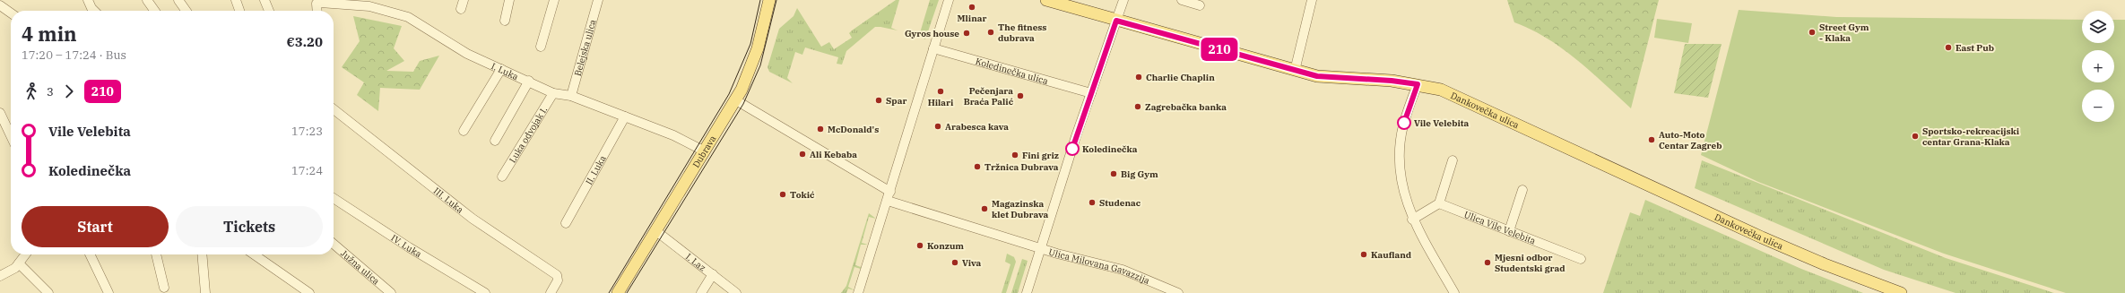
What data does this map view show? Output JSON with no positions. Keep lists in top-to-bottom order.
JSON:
{
  "streets": {
    "main road": ["Dankovečka ulica", "Dubrava"],
    "street": [
      "Belejska ulica",
      "I. Luka",
      "Koledinečka ulica",
      "Luka odvojak I.",
      "II. Luka",
      "III. Luka",
      "Ulica Vile Velebita",
      "IV. Luka",
      "I. Laz",
      "Ulica Milovana Gavazzija",
      "Južna ulica"
    ]
  },
  "crossings": [
    ["Belejska ulica", "I. Luka"],
    ["I. Luka", "Luka odvojak I."],
    ["I. Luka", "Dubrava"],
    ["I. Luka", "II. Luka"],
    ["Dubrava", "I. Laz"]
  ],
  "places": [
    "Mlinar",
    "The fitness dubrava",
    "Street Gym - Klaka",
    "Gyros house",
    "East Pub",
    "Charlie Chaplin",
    "Hilari",
    "Pečenjara Braća Palić",
    "Spar",
    "Zagrebačka banka",
    "Vile Velebita",
    "Arabesca kava",
    "McDonald's",
    "Sportsko-rekreacijski centar Grana-Klaka",
    "Auto-Moto Centar Zagreb",
    "Koledinečka",
    "Ali Kebaba",
    "Fini griz",
    "Tržnica Dubrava",
    "Big Gym",
    "Tokić",
    "Studenac",
    "Magazinska klet Dubrava",
    "Konzum",
    "Kaufland",
    "Viva",
    "Mjesni odbor Studentski grad"
  ],
  "lines": ["bus line 210"],
  "page": {
    "on_map": "210",
    "map_buttons": ["+", "−"],
    "heading": ["4 min", "17:20 – 17:24 · Bus", "€3.20"],
    "legs": ["3", "210"],
    "list": [
      {
        "name": "Vile Velebita",
        "value": "17:23"
      },
      {
        "name": "Koledinečka",
        "value": "17:24"
      }
    ],
    "buttons": ["Start", "Tickets"]
  }
}
